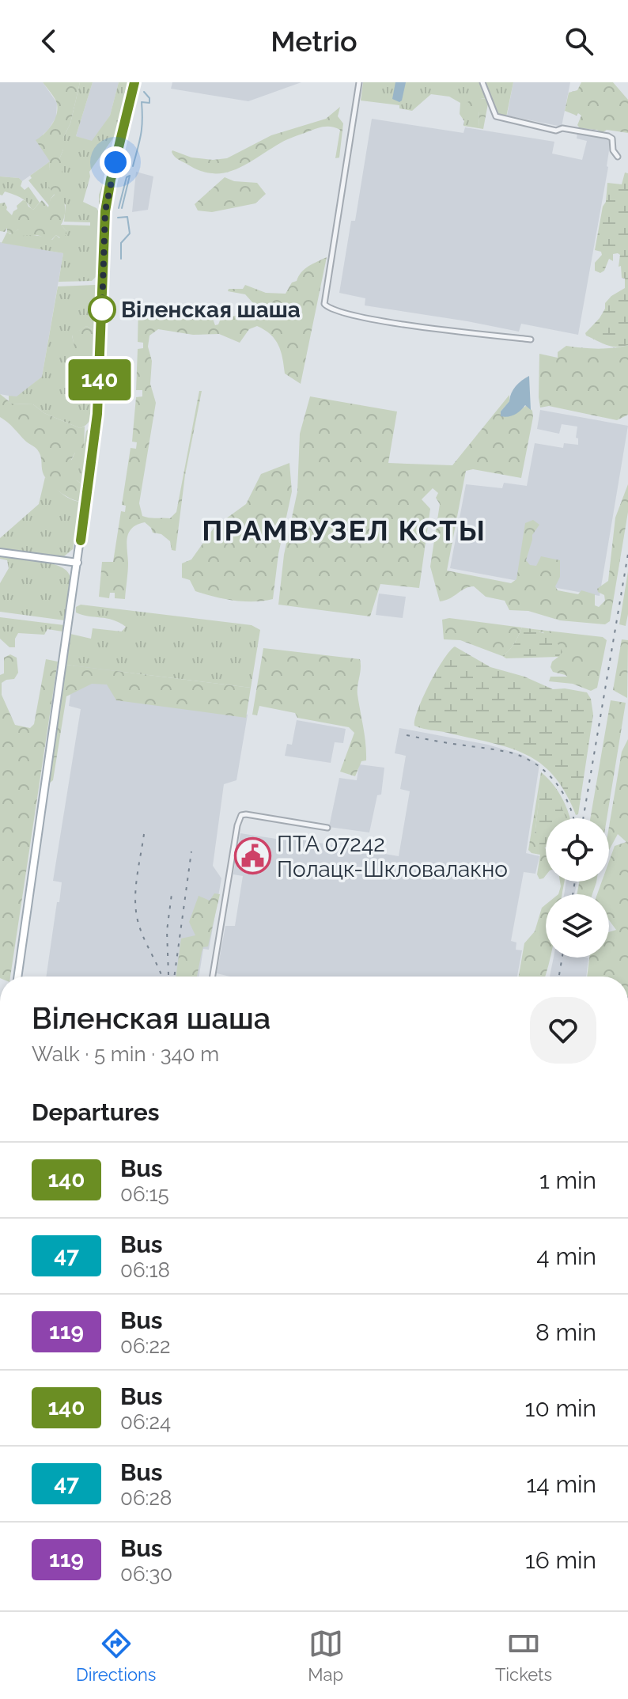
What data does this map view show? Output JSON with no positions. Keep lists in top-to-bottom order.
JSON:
{
  "districts": ["ПРАМВУЗЕЛ КСТЫ"],
  "places": {
    "other": ["Віленская шаша"],
    "public building": ["ПТА 07242 Полацк-Шкловалакно"]
  },
  "lines": ["bus line 140"],
  "page": {
    "header": "Metrio",
    "on_map": "140",
    "heading": [
      ["Віленская шаша", "Walk · 5 min · 340 m"],
      "Departures"
    ],
    "list": [
      {
        "mark": "140",
        "name": "Bus",
        "note": "06:15",
        "value": "1 min"
      },
      {
        "mark": "47",
        "name": "Bus",
        "note": "06:18",
        "value": "4 min"
      },
      {
        "mark": "119",
        "name": "Bus",
        "note": "06:22",
        "value": "8 min"
      },
      {
        "mark": "140",
        "name": "Bus",
        "note": "06:24",
        "value": "10 min"
      },
      {
        "mark": "47",
        "name": "Bus",
        "note": "06:28",
        "value": "14 min"
      },
      {
        "mark": "119",
        "name": "Bus",
        "note": "06:30",
        "value": "16 min"
      }
    ],
    "tabs": ["Directions", "Map", "Tickets"]
  }
}
